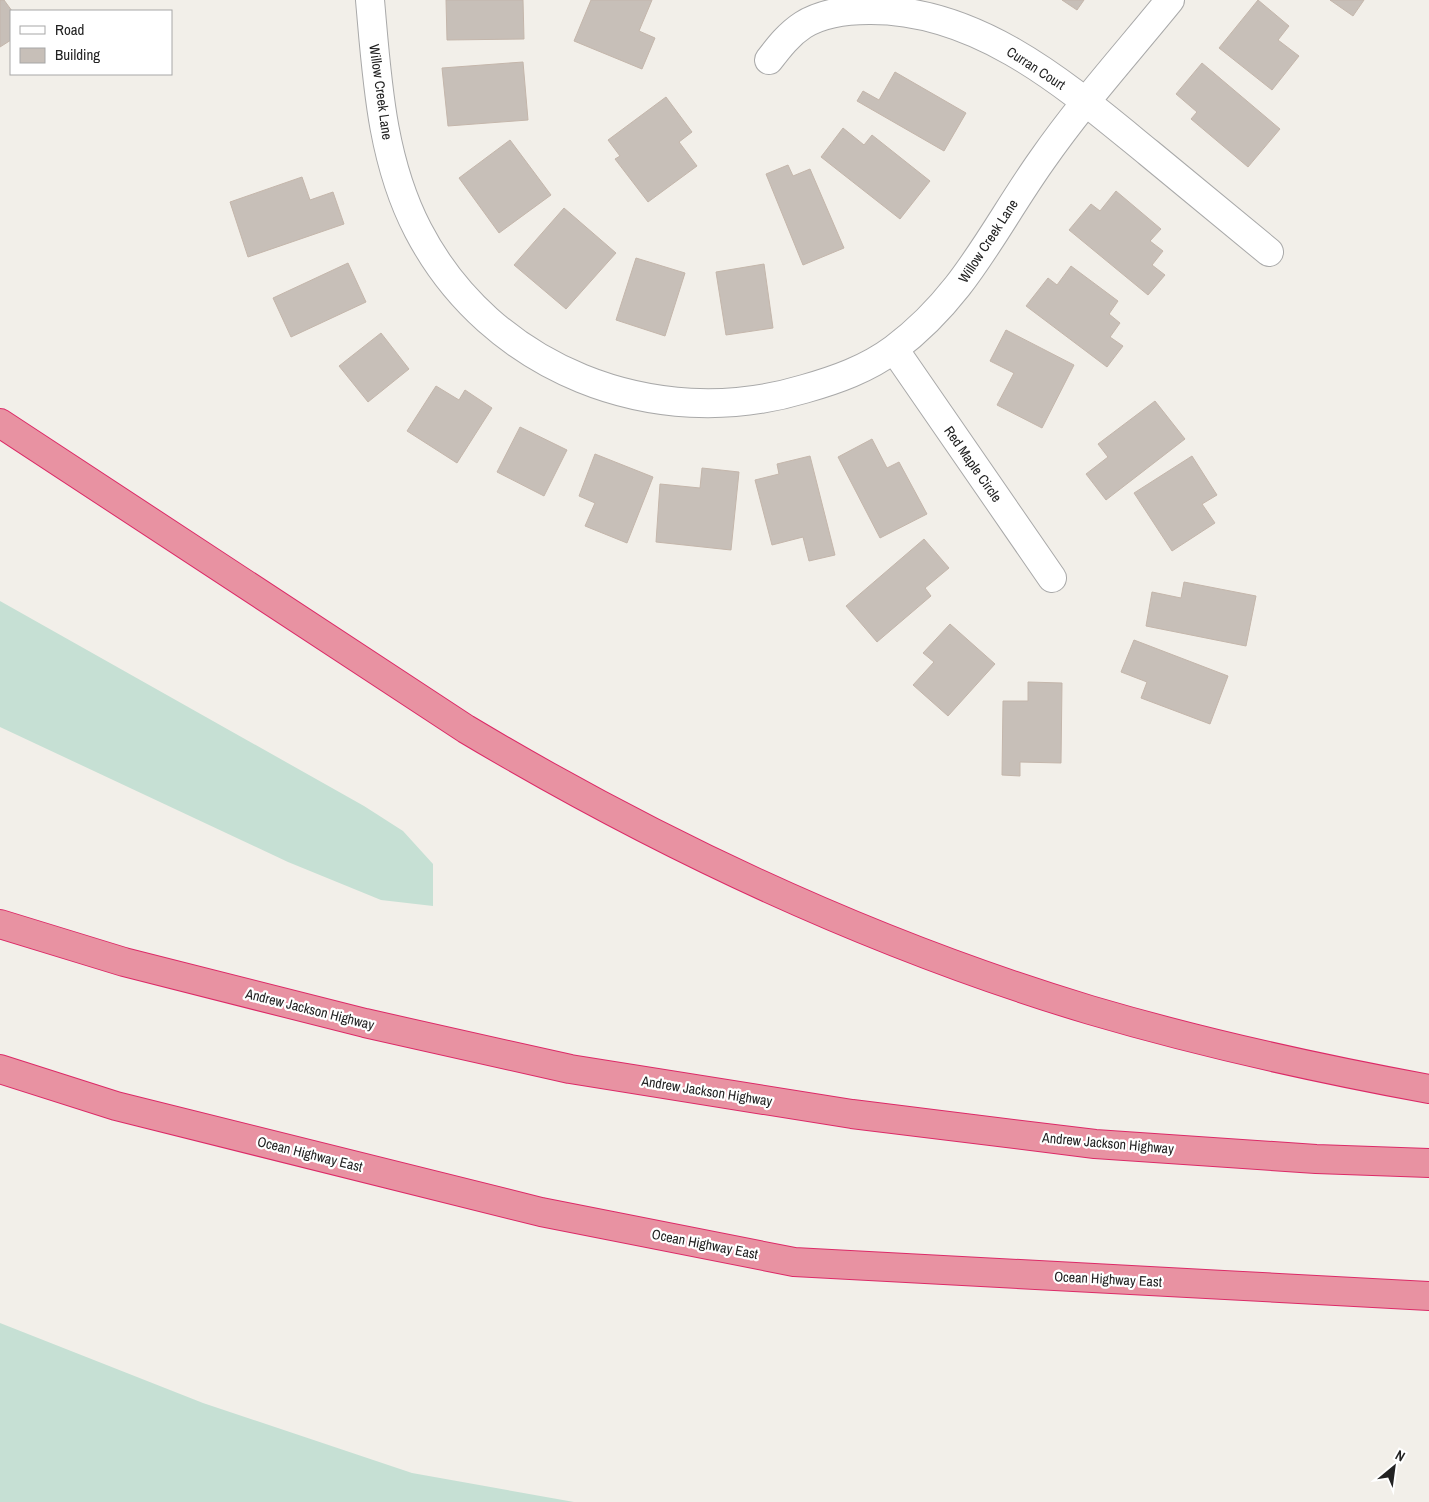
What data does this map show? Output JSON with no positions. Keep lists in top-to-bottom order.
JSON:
{
  "streets": {
    "highway": ["Andrew Jackson Highway", "Ocean Highway East"],
    "street": ["Curran Court", "Willow Creek Lane", "Red Maple Circle"]
  },
  "crossings": [
    ["Curran Court", "Willow Creek Lane"],
    ["Willow Creek Lane", "Red Maple Circle"]
  ],
  "legend": ["Road", "Building"],
  "north": "top right"
}
